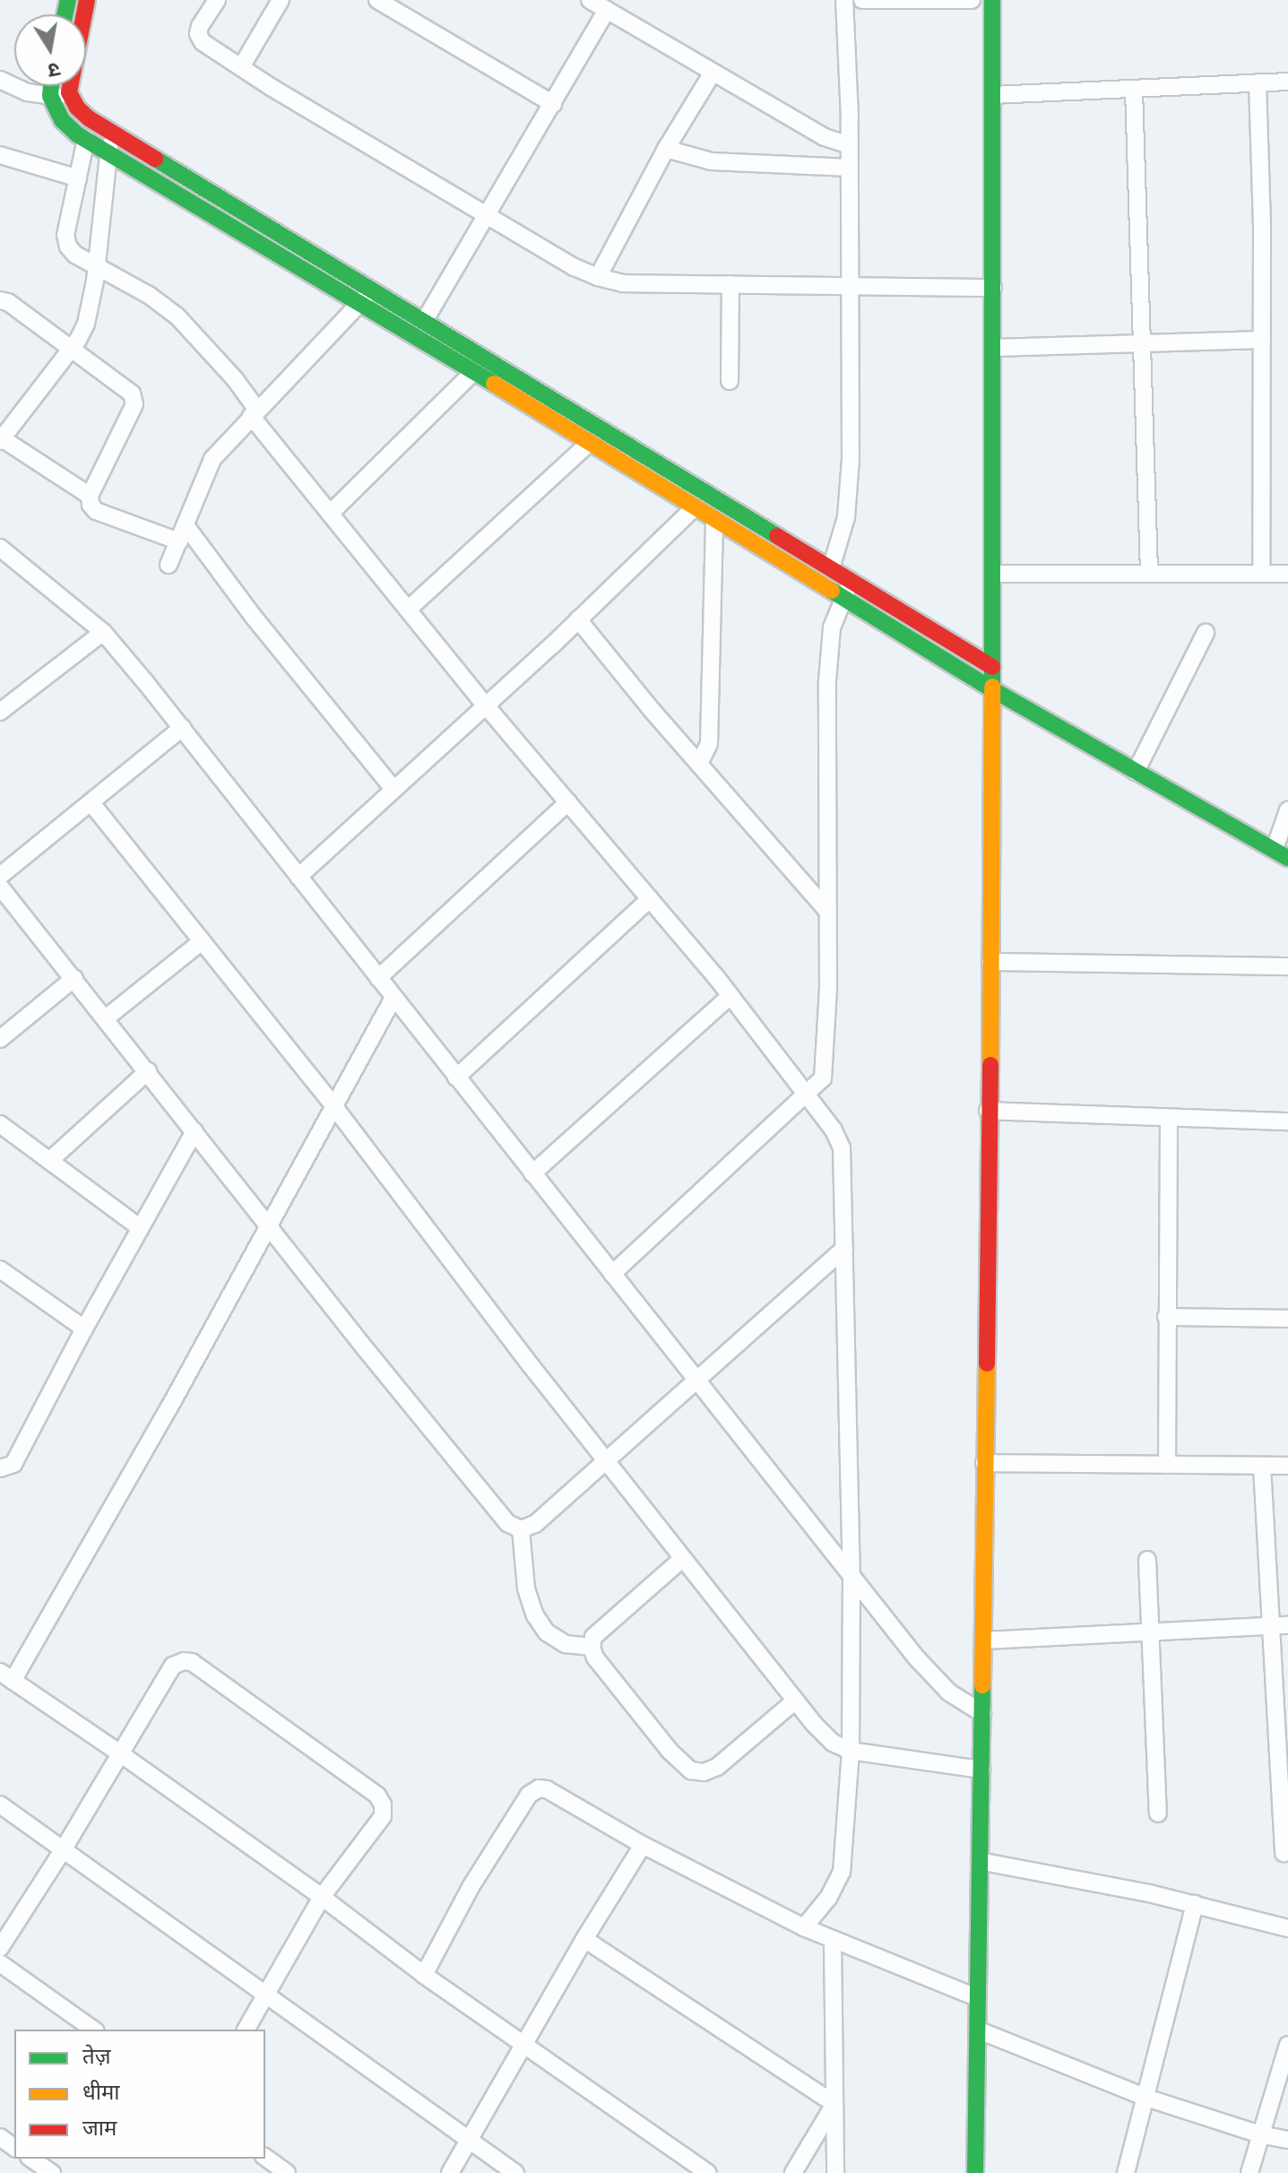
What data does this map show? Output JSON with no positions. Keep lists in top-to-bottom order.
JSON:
{
  "legend": ["तेज़", "धीमा", "जाम"],
  "north": "bottom"
}
